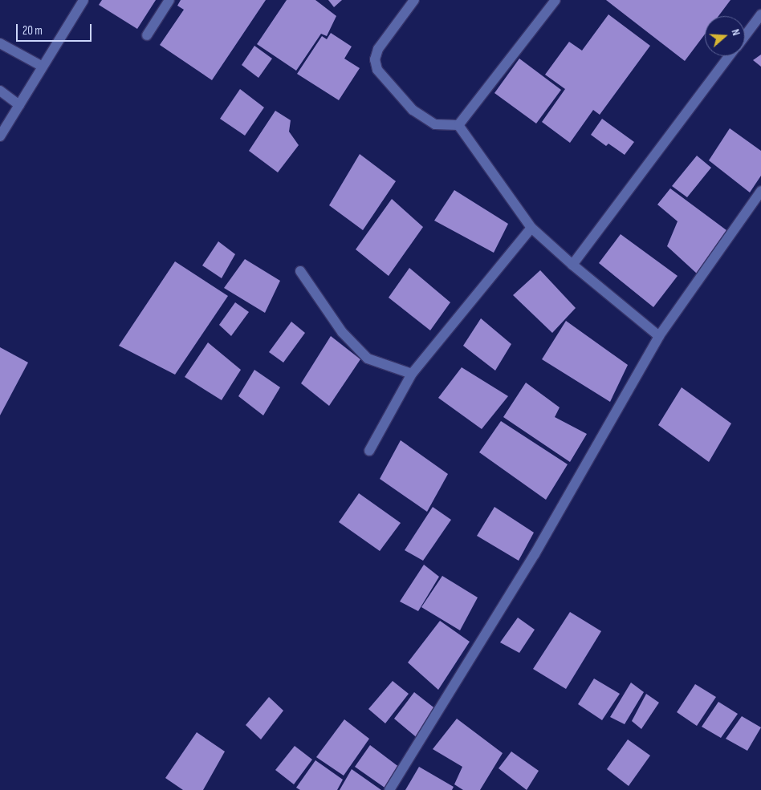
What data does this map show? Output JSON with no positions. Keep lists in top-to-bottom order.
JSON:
{
  "scale_bar": "20 m",
  "north": "right"
}
